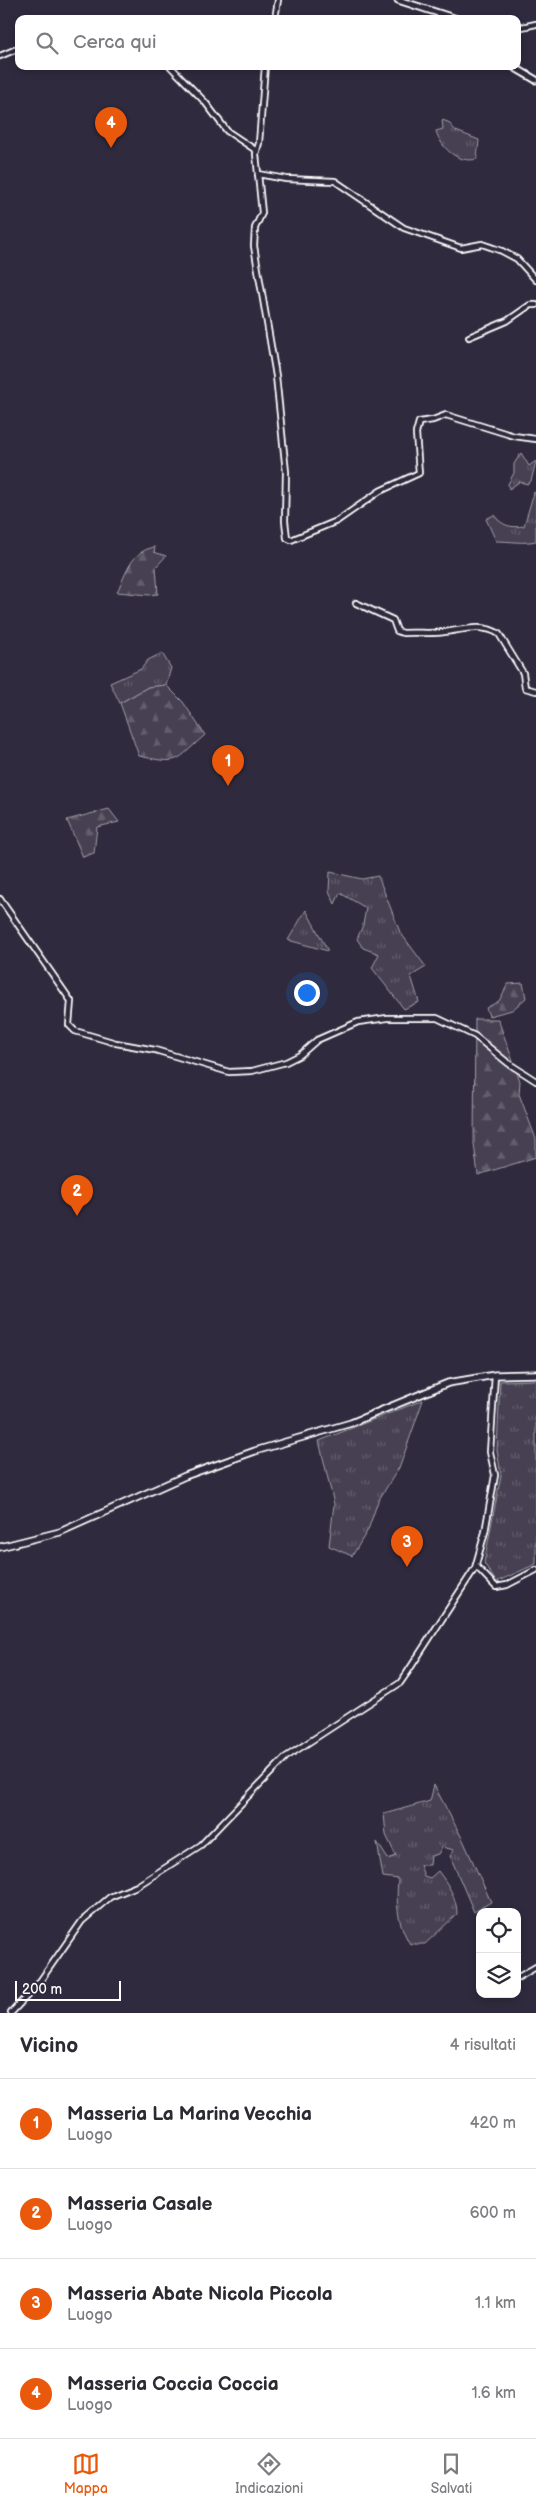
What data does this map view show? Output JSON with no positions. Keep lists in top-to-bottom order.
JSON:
{
  "scale_bar": "200 m",
  "page": {
    "search": "Cerca qui",
    "pins": [
      "4",
      "1",
      "2",
      "3"
    ],
    "scale": "200 m",
    "heading": ["Vicino", "4 risultati"],
    "list": [
      {
        "mark": "1",
        "name": "Masseria La Marina Vecchia",
        "note": "Luogo",
        "value": "420 m"
      },
      {
        "mark": "2",
        "name": "Masseria Casale",
        "note": "Luogo",
        "value": "600 m"
      },
      {
        "mark": "3",
        "name": "Masseria Abate Nicola Piccola",
        "note": "Luogo",
        "value": "1.1 km"
      },
      {
        "mark": "4",
        "name": "Masseria Coccia Coccia",
        "note": "Luogo",
        "value": "1.6 km"
      }
    ],
    "nav": ["Mappa", "Indicazioni", "Salvati"]
  }
}
